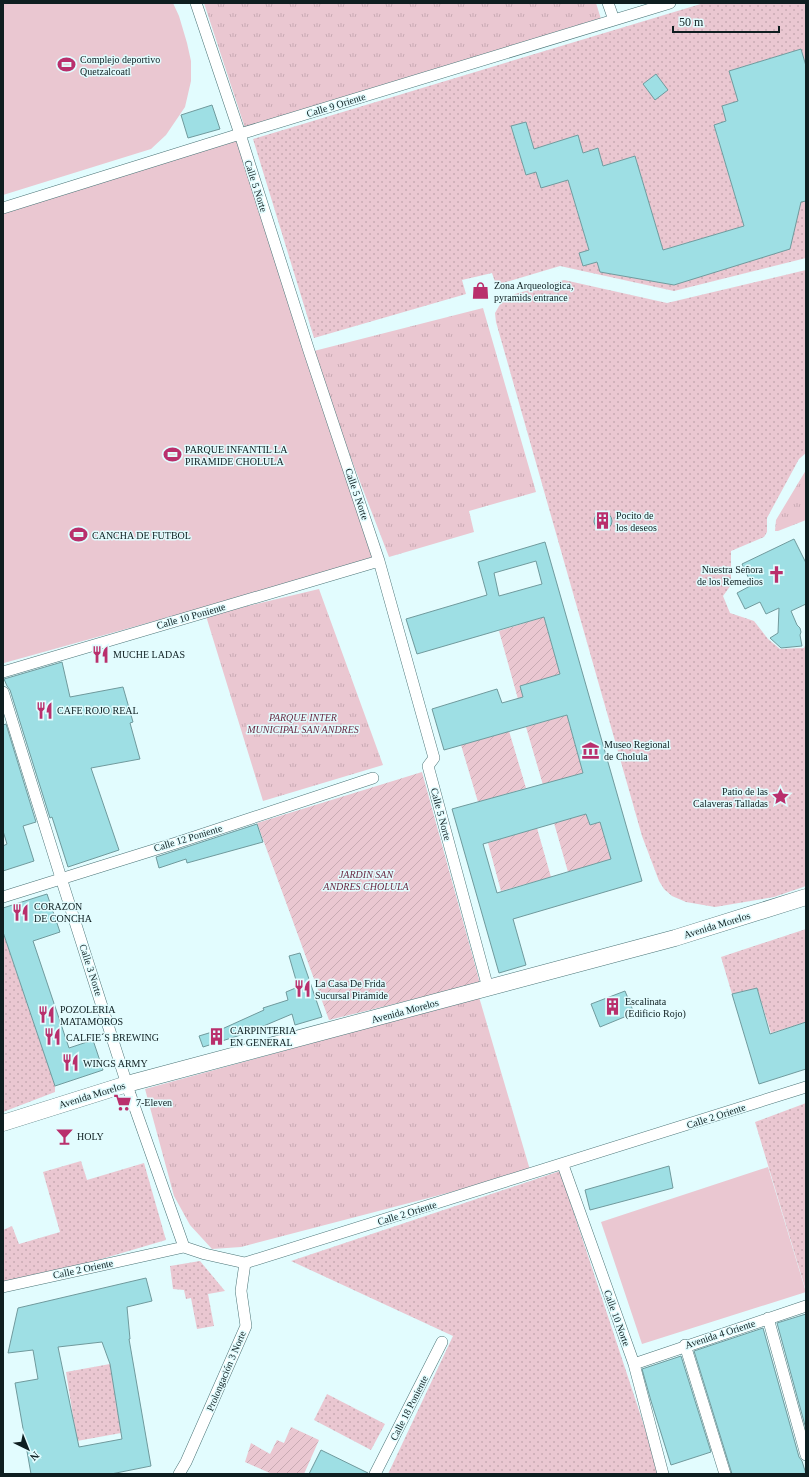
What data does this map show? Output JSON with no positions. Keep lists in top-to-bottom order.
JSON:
{
  "streets": {
    "main road": ["Avenida Morelos"],
    "street": [
      "Calle 9 Oriente",
      "Calle 5 Norte",
      "Calle 10 Poniente",
      "Calle 12 Poniente",
      "Calle 3 Norte",
      "Calle 2 Oriente",
      "Calle 10 Norte",
      "Avenida 4 Oriente",
      "Prolongación 3 Norte",
      "Calle 18 Poniente"
    ]
  },
  "crossings": [
    ["Calle 9 Oriente", "Calle 5 Norte"],
    ["Calle 5 Norte", "Calle 10 Poniente"],
    ["Calle 5 Norte", "Avenida Morelos"],
    ["Calle 12 Poniente", "Calle 3 Norte"],
    ["Avenida Morelos", "Calle 3 Norte"],
    ["Calle 3 Norte", "Calle 2 Oriente"],
    ["Calle 2 Oriente", "Calle 10 Norte"],
    ["Calle 2 Oriente", "Prolongación 3 Norte"],
    ["Calle 10 Norte", "Avenida 4 Oriente"]
  ],
  "parks": ["PARQUE INTER MUNICIPAL SAN ANDRES", "JARDIN SAN ANDRES CHOLULA"],
  "places": {
    "sports": ["Complejo deportivo Quetzalcoatl", "PARQUE INFANTIL LA PIRAMIDE CHOLULA", "CANCHA DE FUTBOL"],
    "shop": ["Zona Arqueologica, pyramids entrance"],
    "building": ["Pocito de los deseos", "Escalinata (Edificio Rojo)", "CARPINTERIA EN GENERAL"],
    "church": ["Nuestra Señora de los Remedios"],
    "restaurant": [
      "MUCHE LADAS",
      "CAFE ROJO REAL",
      "CORAZON DE CONCHA",
      "La Casa De Frida Sucursal Pirámide",
      "POZOLERIA MATAMOROS",
      "CALFIE´S BREWING",
      "WINGS ARMY"
    ],
    "museum": ["Museo Regional de Cholula"],
    "place": ["Patio de las Calaveras Talladas"],
    "supermarket": ["7-Eleven"],
    "bar": ["HOLY"]
  },
  "scale_bar": "50 m",
  "north": "bottom right"
}
